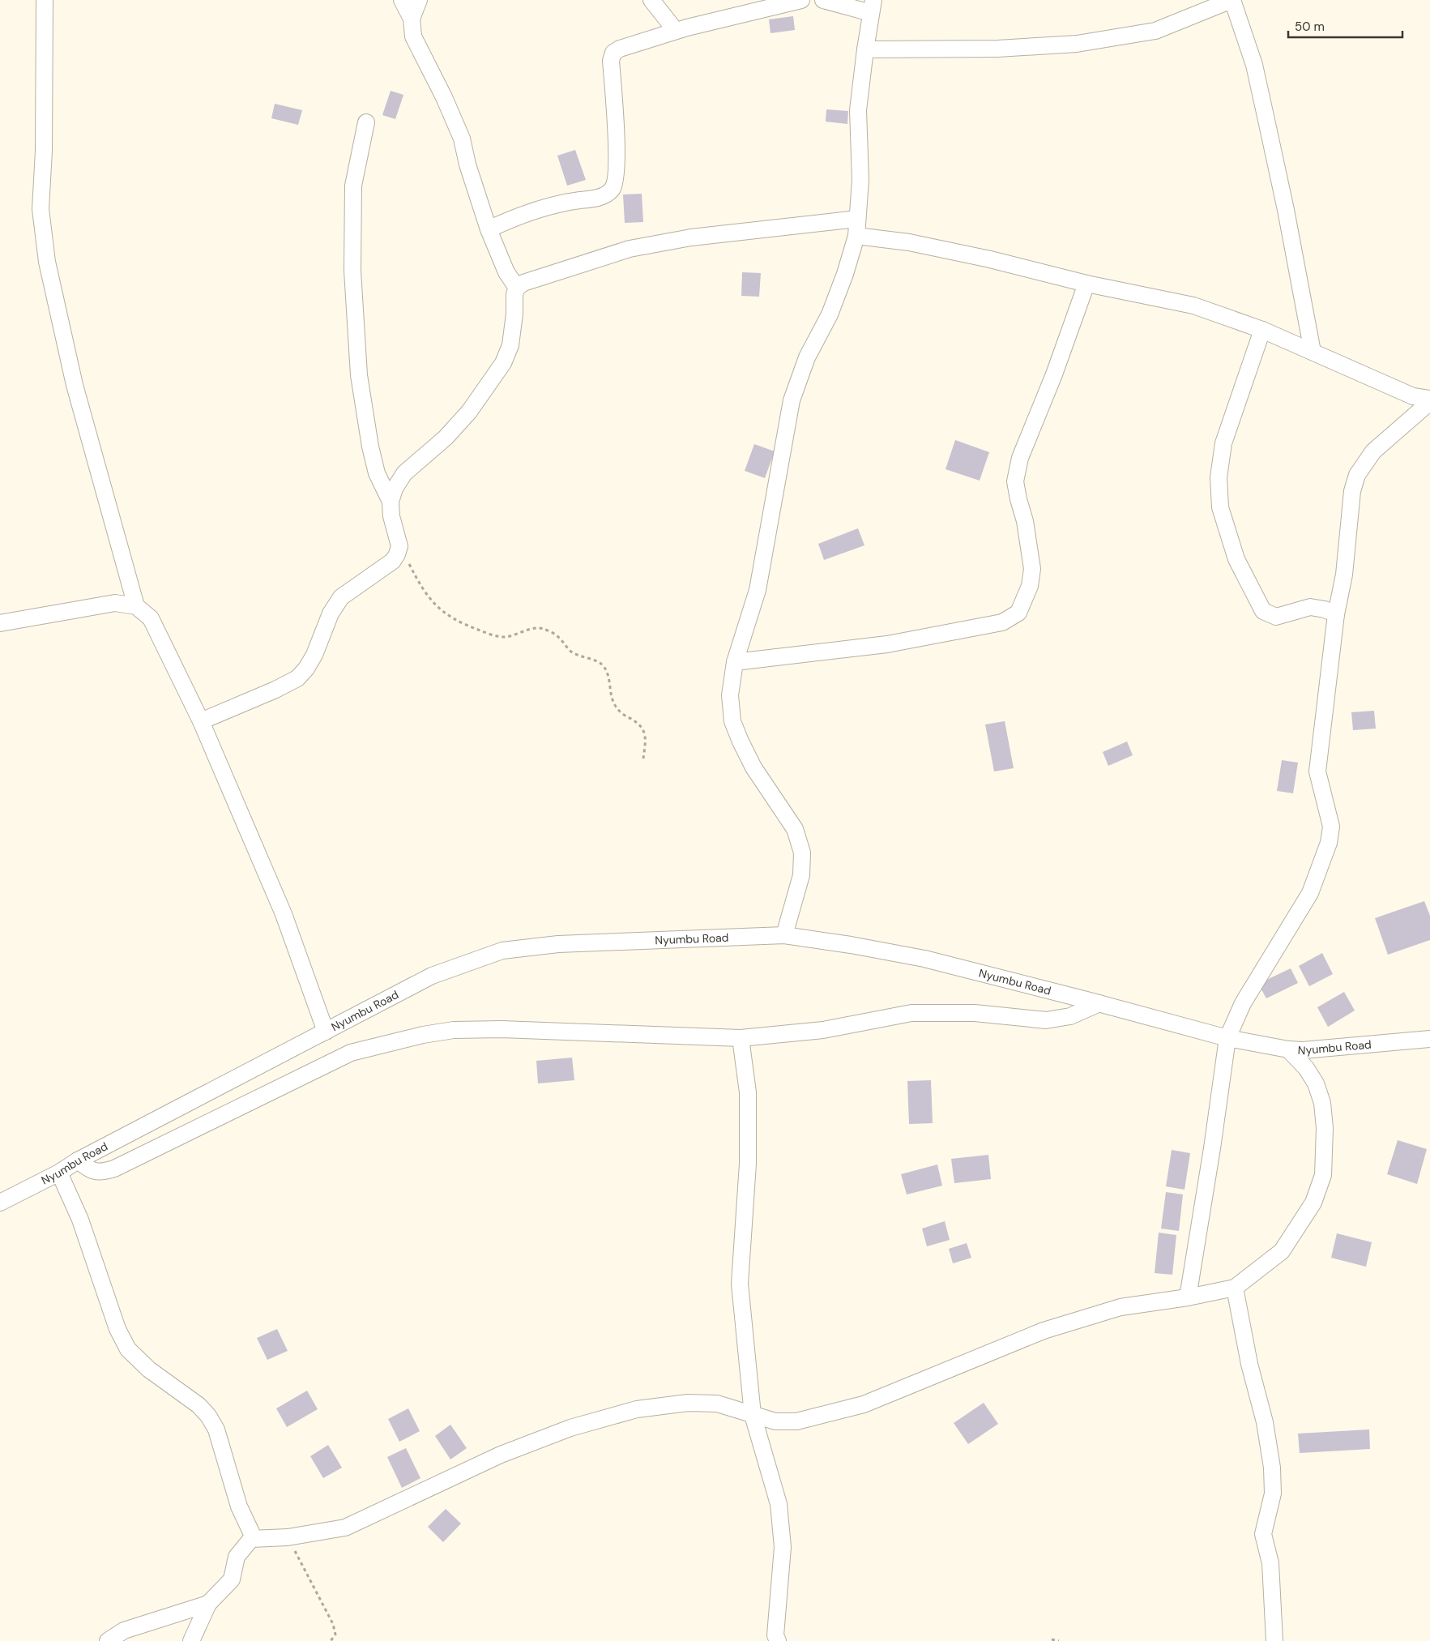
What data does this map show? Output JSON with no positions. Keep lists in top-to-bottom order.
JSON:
{
  "streets": {
    "street": ["Nyumbu Road"]
  },
  "scale_bar": "50 m"
}
